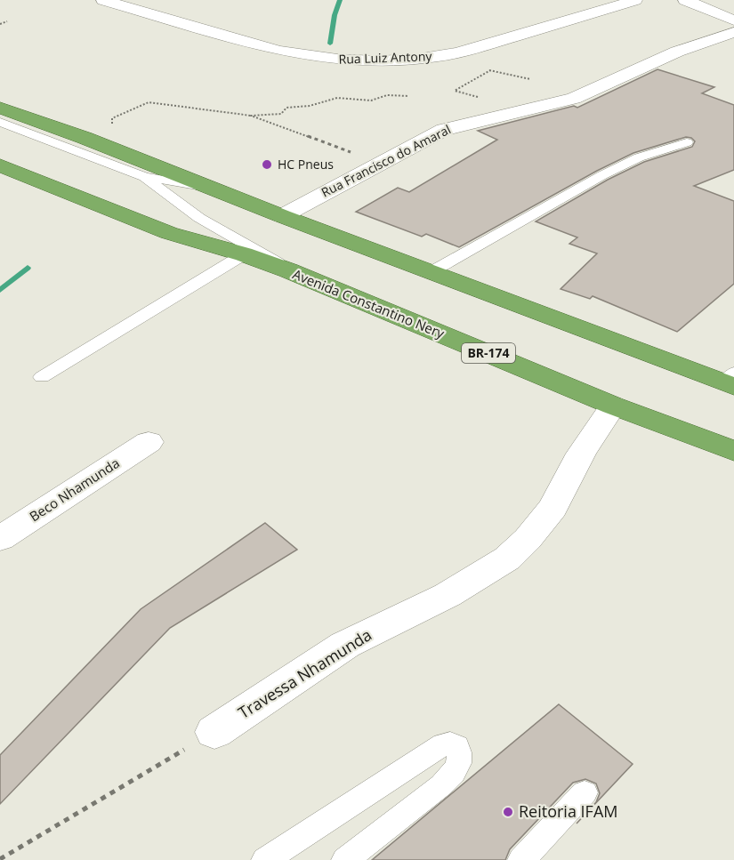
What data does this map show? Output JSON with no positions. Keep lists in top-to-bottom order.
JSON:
{
  "streets": {
    "highway": ["Avenida Constantino Nery", "BR-174"],
    "street": [
      "Rua Luiz Antony",
      "Rua Francisco do Amaral",
      "Beco Nhamunda",
      "Travessa Nhamunda"
    ]
  },
  "crossings": [
    ["Avenida Constantino Nery", "Travessa Nhamunda"]
  ],
  "places": ["HC Pneus", "Reitoria IFAM"]
}
